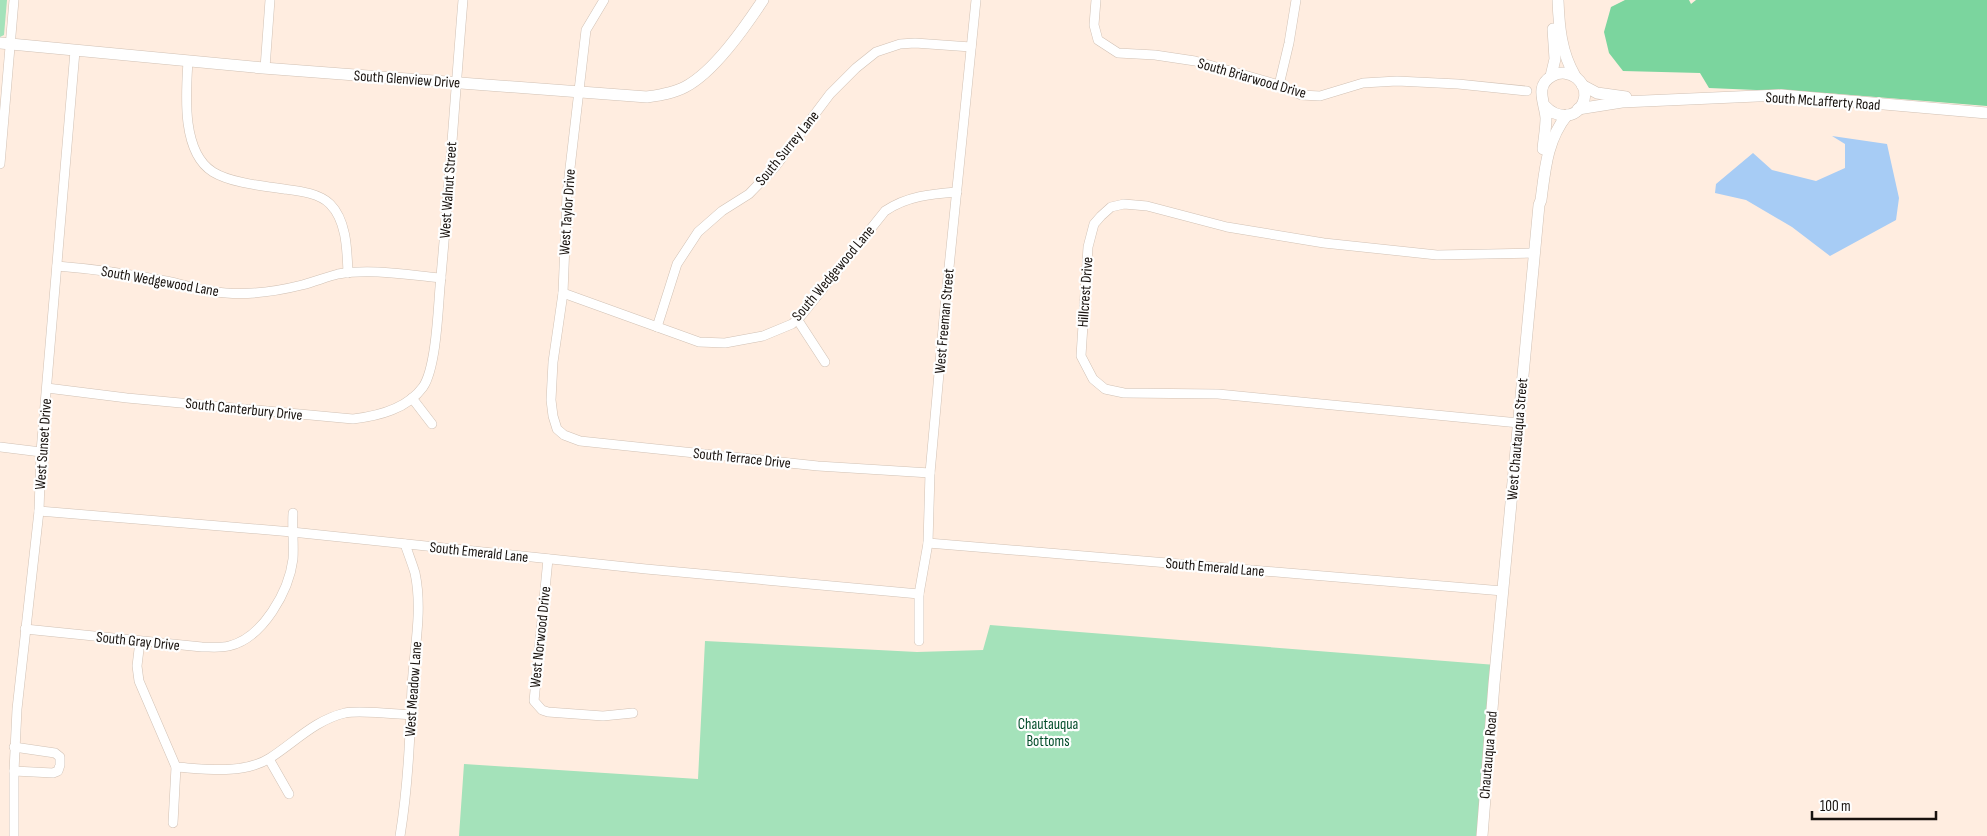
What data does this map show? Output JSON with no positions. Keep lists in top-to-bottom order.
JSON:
{
  "streets": {
    "street": [
      "South Briarwood Drive",
      "South Glenview Drive",
      "South McLafferty Road",
      "South Surrey Lane",
      "West Walnut Street",
      "West Taylor Drive",
      "South Wedgewood Lane",
      "Hillcrest Drive",
      "West Freeman Street",
      "South Canterbury Drive",
      "West Chautauqua Street",
      "West Sunset Drive",
      "South Terrace Drive",
      "South Emerald Lane",
      "West Norwood Drive",
      "South Gray Drive",
      "West Meadow Lane",
      "Chautauqua Road"
    ]
  },
  "crossings": [
    ["South Glenview Drive", "West Walnut Street"],
    ["South Glenview Drive", "West Taylor Drive"],
    ["South Glenview Drive", "West Sunset Drive"],
    ["South McLafferty Road", "West Chautauqua Street"],
    ["South Surrey Lane", "South Wedgewood Lane"],
    ["South Surrey Lane", "West Freeman Street"],
    ["West Walnut Street", "South Wedgewood Lane"],
    ["West Walnut Street", "South Canterbury Drive"],
    ["West Taylor Drive", "South Wedgewood Lane"],
    ["West Taylor Drive", "South Terrace Drive"],
    ["South Wedgewood Lane", "West Freeman Street"],
    ["South Wedgewood Lane", "West Sunset Drive"],
    ["Hillcrest Drive", "West Chautauqua Street"],
    ["West Freeman Street", "South Terrace Drive"],
    ["West Freeman Street", "South Emerald Lane"],
    ["South Canterbury Drive", "West Sunset Drive"],
    ["West Chautauqua Street", "South Emerald Lane"],
    ["West Chautauqua Street", "Chautauqua Road"],
    ["West Sunset Drive", "South Emerald Lane"],
    ["West Sunset Drive", "South Gray Drive"],
    ["South Emerald Lane", "West Norwood Drive"],
    ["South Emerald Lane", "South Gray Drive"],
    ["South Emerald Lane", "West Meadow Lane"]
  ],
  "parks": ["Chautauqua Bottoms"],
  "scale_bar": "100 m"
}
